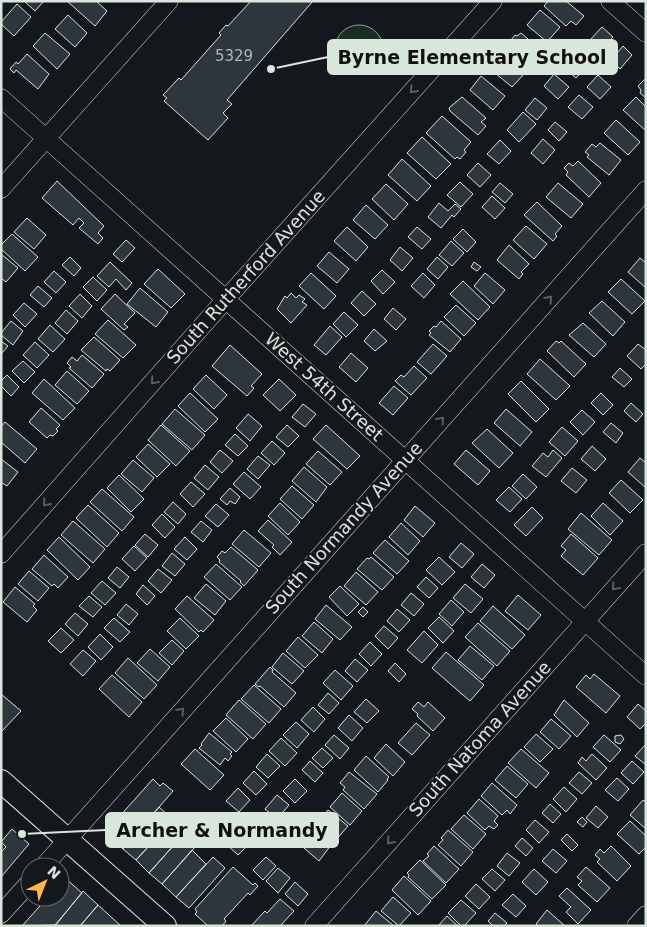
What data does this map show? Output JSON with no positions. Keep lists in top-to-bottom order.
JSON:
{
  "streets": {
    "street": [
      "South Rutherford Avenue",
      "West 54th Street",
      "South Normandy Avenue",
      "South Natoma Avenue"
    ]
  },
  "crossings": [
    ["South Rutherford Avenue", "West 54th Street"],
    ["West 54th Street", "South Normandy Avenue"],
    ["West 54th Street", "South Natoma Avenue"]
  ],
  "one_way": ["South Rutherford Avenue", "South Normandy Avenue", "South Natoma Avenue"],
  "places": ["Byrne Elementary School", "Archer & Normandy"],
  "house_numbers": ["5329"],
  "north": "top right"
}
